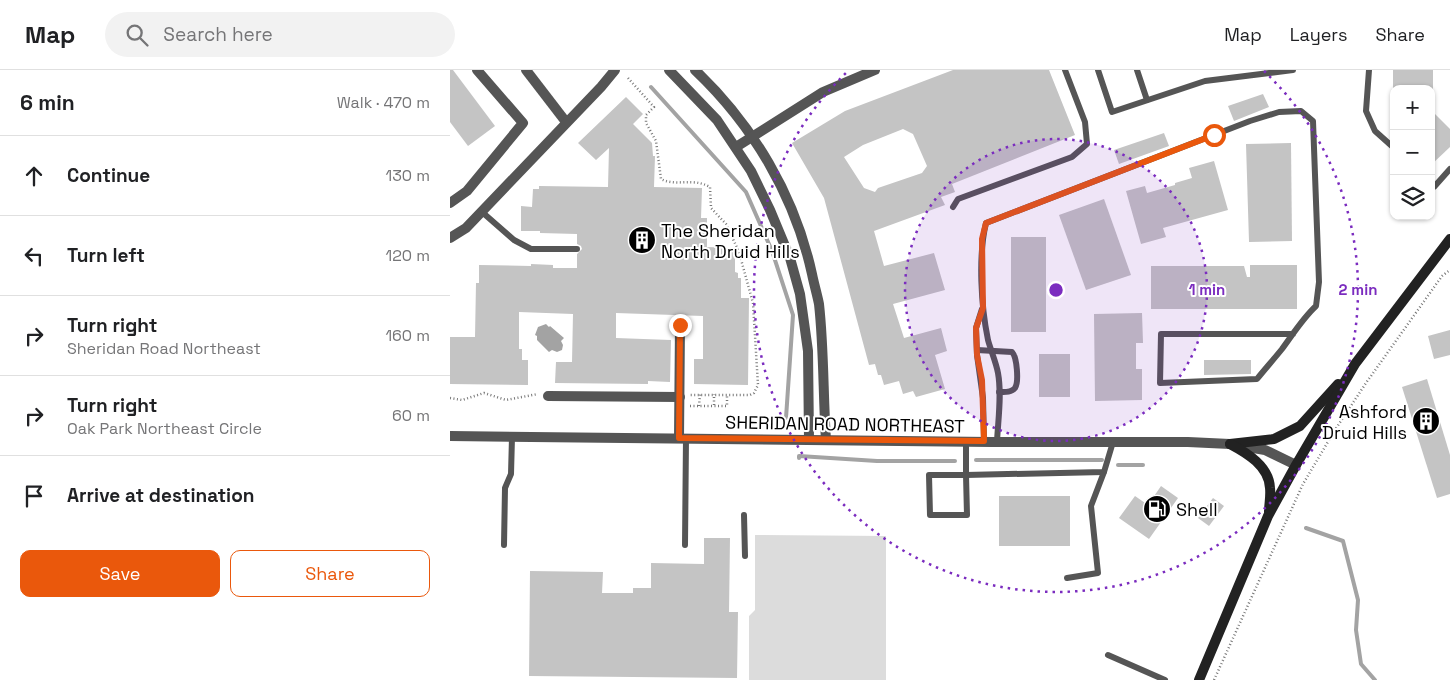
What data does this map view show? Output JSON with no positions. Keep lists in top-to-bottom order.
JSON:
{
  "streets": {
    "street": ["SHERIDAN ROAD NORTHEAST"]
  },
  "places": {
    "building": ["The Sheridan North Druid Hills", "Ashford Druid Hills"],
    "fuel station": ["Shell"]
  },
  "page": {
    "header": "Map",
    "search": "Search here",
    "nav": ["Map", "Layers", "Share"],
    "heading": ["6 min", "Walk · 470 m"],
    "map_buttons": ["+", "−"],
    "list": [
      ["Continue", "130 m"],
      ["Turn left", "120 m"],
      ["Turn right", "Sheridan Road Northeast", "160 m"],
      ["Turn right", "Oak Park Northeast Circle", "60 m"],
      "Arrive at destination"
    ],
    "buttons": ["Save", "Share"]
  },
  "rings": ["1 min", "2 min"]
}
